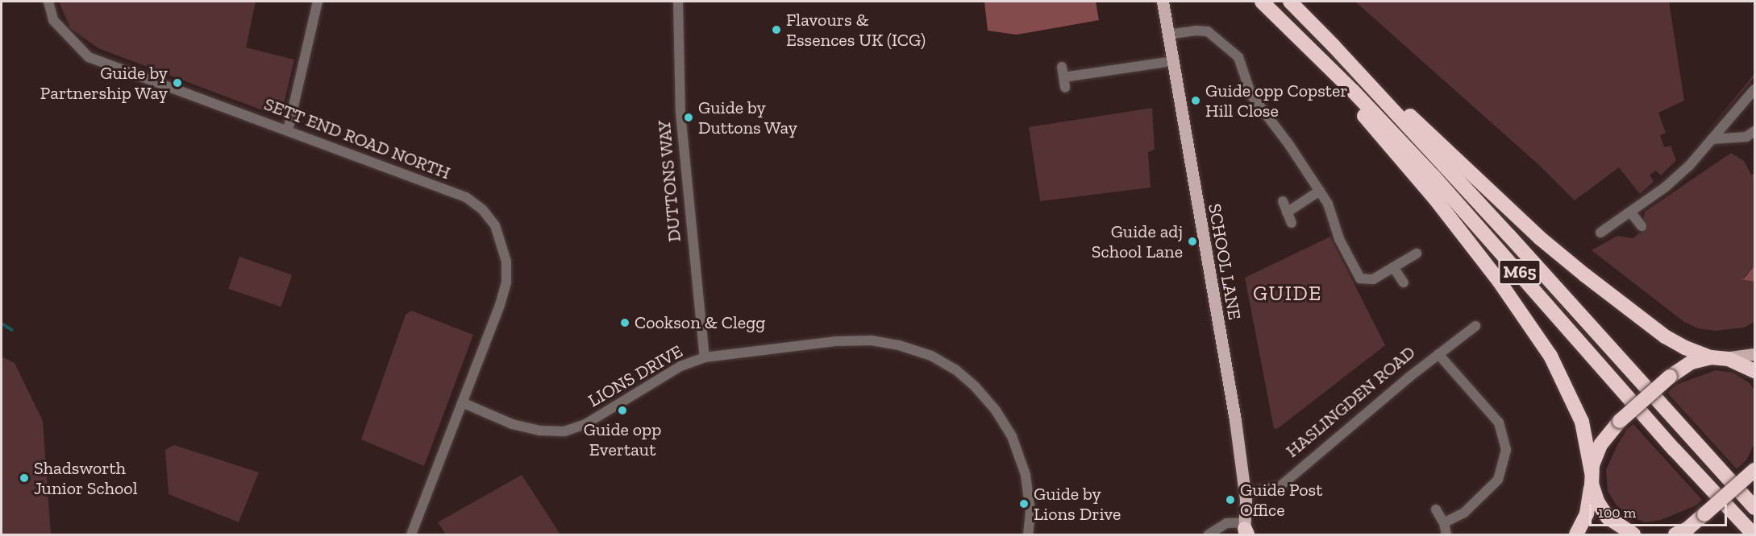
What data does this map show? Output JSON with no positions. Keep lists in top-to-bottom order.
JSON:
{
  "streets": {
    "highway": ["M65"],
    "main road": ["SCHOOL LANE"],
    "street": [
      "SETT END ROAD NORTH",
      "DUTTONS WAY",
      "LIONS DRIVE",
      "HASLINGDEN ROAD"
    ]
  },
  "crossings": [
    ["SETT END ROAD NORTH", "LIONS DRIVE"],
    ["DUTTONS WAY", "LIONS DRIVE"],
    ["SCHOOL LANE", "HASLINGDEN ROAD"]
  ],
  "districts": ["GUIDE"],
  "places": [
    "Flavours & Essences UK (ICG)",
    "Guide by Partnership Way",
    "Guide opp Copster Hill Close",
    "Guide by Duttons Way",
    "Guide adj School Lane",
    "Cookson & Clegg",
    "Guide opp Evertaut",
    "Shadsworth Junior School",
    "Guide Post Office",
    "Guide by Lions Drive"
  ],
  "scale_bar": "100 m"
}
